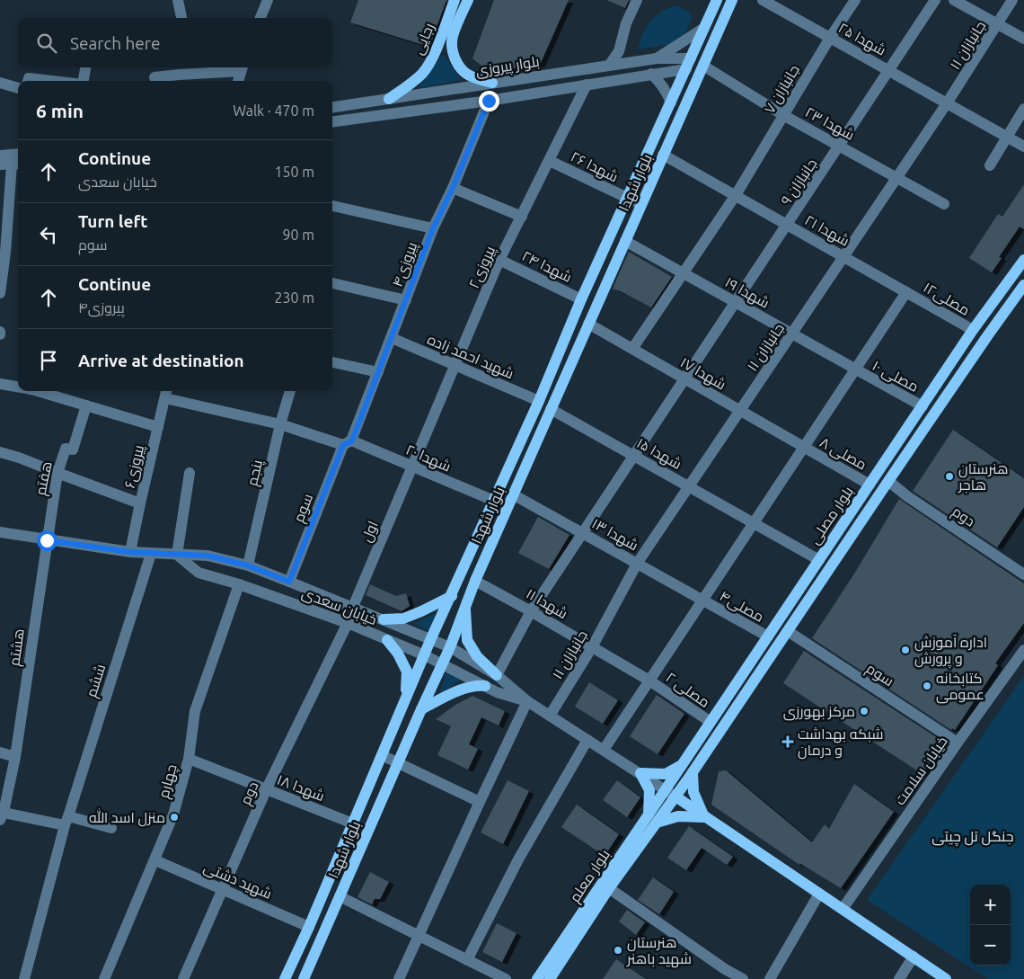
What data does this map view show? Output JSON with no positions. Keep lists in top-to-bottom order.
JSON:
{
  "streets": {
    "main road": [
      "رجایی",
      "بلوار شهدا",
      "بلوار مصلی",
      "بلوار معلم"
    ],
    "street": [
      "شهدا ۲۵",
      "جانبازان ۱۱",
      "بلوار پیروزی",
      "جانبازان ۷",
      "شهدا ۲۳",
      "شهدا ۲۶",
      "جانبازان ۹",
      "شهدا ۲۱",
      "پیروزی۴",
      "شهدا ۲۴",
      "پیروزی۲",
      "شهدا ۱۹",
      "مصلی۱۲",
      "شهید احمد زاده",
      "شهدا ۱۷",
      "مصلی ۱۰",
      "شهدا ۱۵",
      "مصلی ۸",
      "شهدا ۲۰",
      "پیروزی۶",
      "پنجم",
      "هفتم",
      "سوم",
      "دوم",
      "اول",
      "شهدا ۱۳",
      "شهدا ۱۱",
      "خیابان سعدی",
      "مصلی۴",
      "هشتم",
      "ششم",
      "مصلی ۲",
      "خیابان سلامت",
      "چهارم",
      "شهدا ۱۸",
      "شهید دشتی"
    ]
  },
  "crossings": [
    ["رجایی", "بلوار پیروزی"],
    ["شهدا ۲۵", "جانبازان ۱۱"],
    ["شهدا ۲۵", "جانبازان ۷"],
    ["شهدا ۲۵", "جانبازان ۹"],
    ["جانبازان ۱۱", "شهدا ۲۳"],
    ["جانبازان ۱۱", "شهدا ۲۱"],
    ["جانبازان ۱۱", "شهدا ۱۹"],
    ["جانبازان ۱۱", "شهدا ۱۷"],
    ["جانبازان ۱۱", "شهدا ۱۵"],
    ["جانبازان ۱۱", "شهدا ۱۳"],
    ["جانبازان ۱۱", "شهدا ۱۱"],
    ["بلوار پیروزی", "بلوار شهدا"],
    ["جانبازان ۷", "شهدا ۲۳"],
    ["جانبازان ۷", "شهدا ۲۱"],
    ["جانبازان ۷", "شهدا ۱۹"],
    ["جانبازان ۷", "شهدا ۱۷"],
    ["شهدا ۲۳", "جانبازان ۹"],
    ["شهدا ۲۳", "بلوار شهدا"],
    ["شهدا ۲۶", "بلوار شهدا"],
    ["شهدا ۲۶", "پیروزی۲"],
    ["جانبازان ۹", "شهدا ۲۱"],
    ["جانبازان ۹", "شهدا ۱۹"],
    ["جانبازان ۹", "شهدا ۱۷"],
    ["جانبازان ۹", "شهدا ۱۵"],
    ["جانبازان ۹", "شهدا ۱۳"],
    ["جانبازان ۹", "شهدا ۱۱"],
    ["جانبازان ۹", "خیابان سعدی"],
    ["بلوار شهدا", "شهدا ۲۱"],
    ["بلوار شهدا", "شهدا ۲۴"],
    ["بلوار شهدا", "شهدا ۱۹"],
    ["بلوار شهدا", "شهید احمد زاده"],
    ["بلوار شهدا", "شهدا ۱۷"],
    ["بلوار شهدا", "شهدا ۱۵"],
    ["بلوار شهدا", "شهدا ۲۰"],
    ["بلوار شهدا", "شهدا ۱۳"],
    ["بلوار شهدا", "شهدا ۱۱"],
    ["بلوار شهدا", "خیابان سعدی"],
    ["بلوار شهدا", "شهدا ۱۸"],
    ["بلوار شهدا", "شهید دشتی"],
    ["شهدا ۲۱", "مصلی۱۲"],
    ["پیروزی۴", "شهید احمد زاده"],
    ["پیروزی۴", "شهدا ۲۰"],
    ["پیروزی۴", "سوم"],
    ["شهدا ۲۴", "پیروزی۲"],
    ["پیروزی۲", "شهید احمد زاده"],
    ["پیروزی۲", "شهدا ۲۰"],
    ["پیروزی۲", "اول"],
    ["شهدا ۱۹", "مصلی ۱۰"],
    ["مصلی۱۲", "بلوار مصلی"],
    ["شهدا ۱۷", "مصلی ۸"],
    ["مصلی ۱۰", "بلوار مصلی"],
    ["شهدا ۱۵", "بلوار مصلی"],
    ["مصلی ۸", "بلوار مصلی"],
    ["شهدا ۲۰", "پیروزی۶"],
    ["شهدا ۲۰", "پنجم"],
    ["شهدا ۲۰", "سوم"],
    ["شهدا ۲۰", "اول"],
    ["پیروزی۶", "خیابان سعدی"],
    ["پنجم", "خیابان سعدی"],
    ["هفتم", "خیابان سعدی"],
    ["هفتم", "هشتم"],
    ["سوم", "بلوار مصلی"],
    ["سوم", "خیابان سعدی"],
    ["سوم", "خیابان سلامت"],
    ["بلوار مصلی", "دوم"],
    ["بلوار مصلی", "مصلی۴"],
    ["بلوار مصلی", "مصلی ۲"],
    ["بلوار مصلی", "بلوار معلم"],
    ["دوم", "خیابان سعدی"],
    ["دوم", "شهدا ۱۸"],
    ["دوم", "شهید دشتی"],
    ["اول", "خیابان سعدی"],
    ["شهدا ۱۳", "مصلی۴"],
    ["شهدا ۱۱", "مصلی ۲"],
    ["خیابان سعدی", "هشتم"],
    ["خیابان سعدی", "ششم"],
    ["خیابان سعدی", "چهارم"],
    ["چهارم", "شهدا ۱۸"],
    ["چهارم", "شهید دشتی"]
  ],
  "parks": ["جنگل تل چیتی"],
  "places": {
    "other": [
      "هنرستان هاجر",
      "اداره آموزش و پرورش",
      "کتابخانه عمومی",
      "مرکز بهورزی",
      "منزل اسد الله",
      "هنرستان شهید باهنر"
    ],
    "health": ["شبکه بهداشت و درمان"]
  },
  "page": {
    "search": "Search here",
    "heading": ["6 min", "Walk · 470 m"],
    "list": [
      ["Continue", "خیابان سعدی", "150 m"],
      ["Turn left", "سوم", "90 m"],
      ["Continue", "پیروزی۴", "230 m"],
      "Arrive at destination"
    ],
    "map_buttons": ["+", "−"]
  }
}
